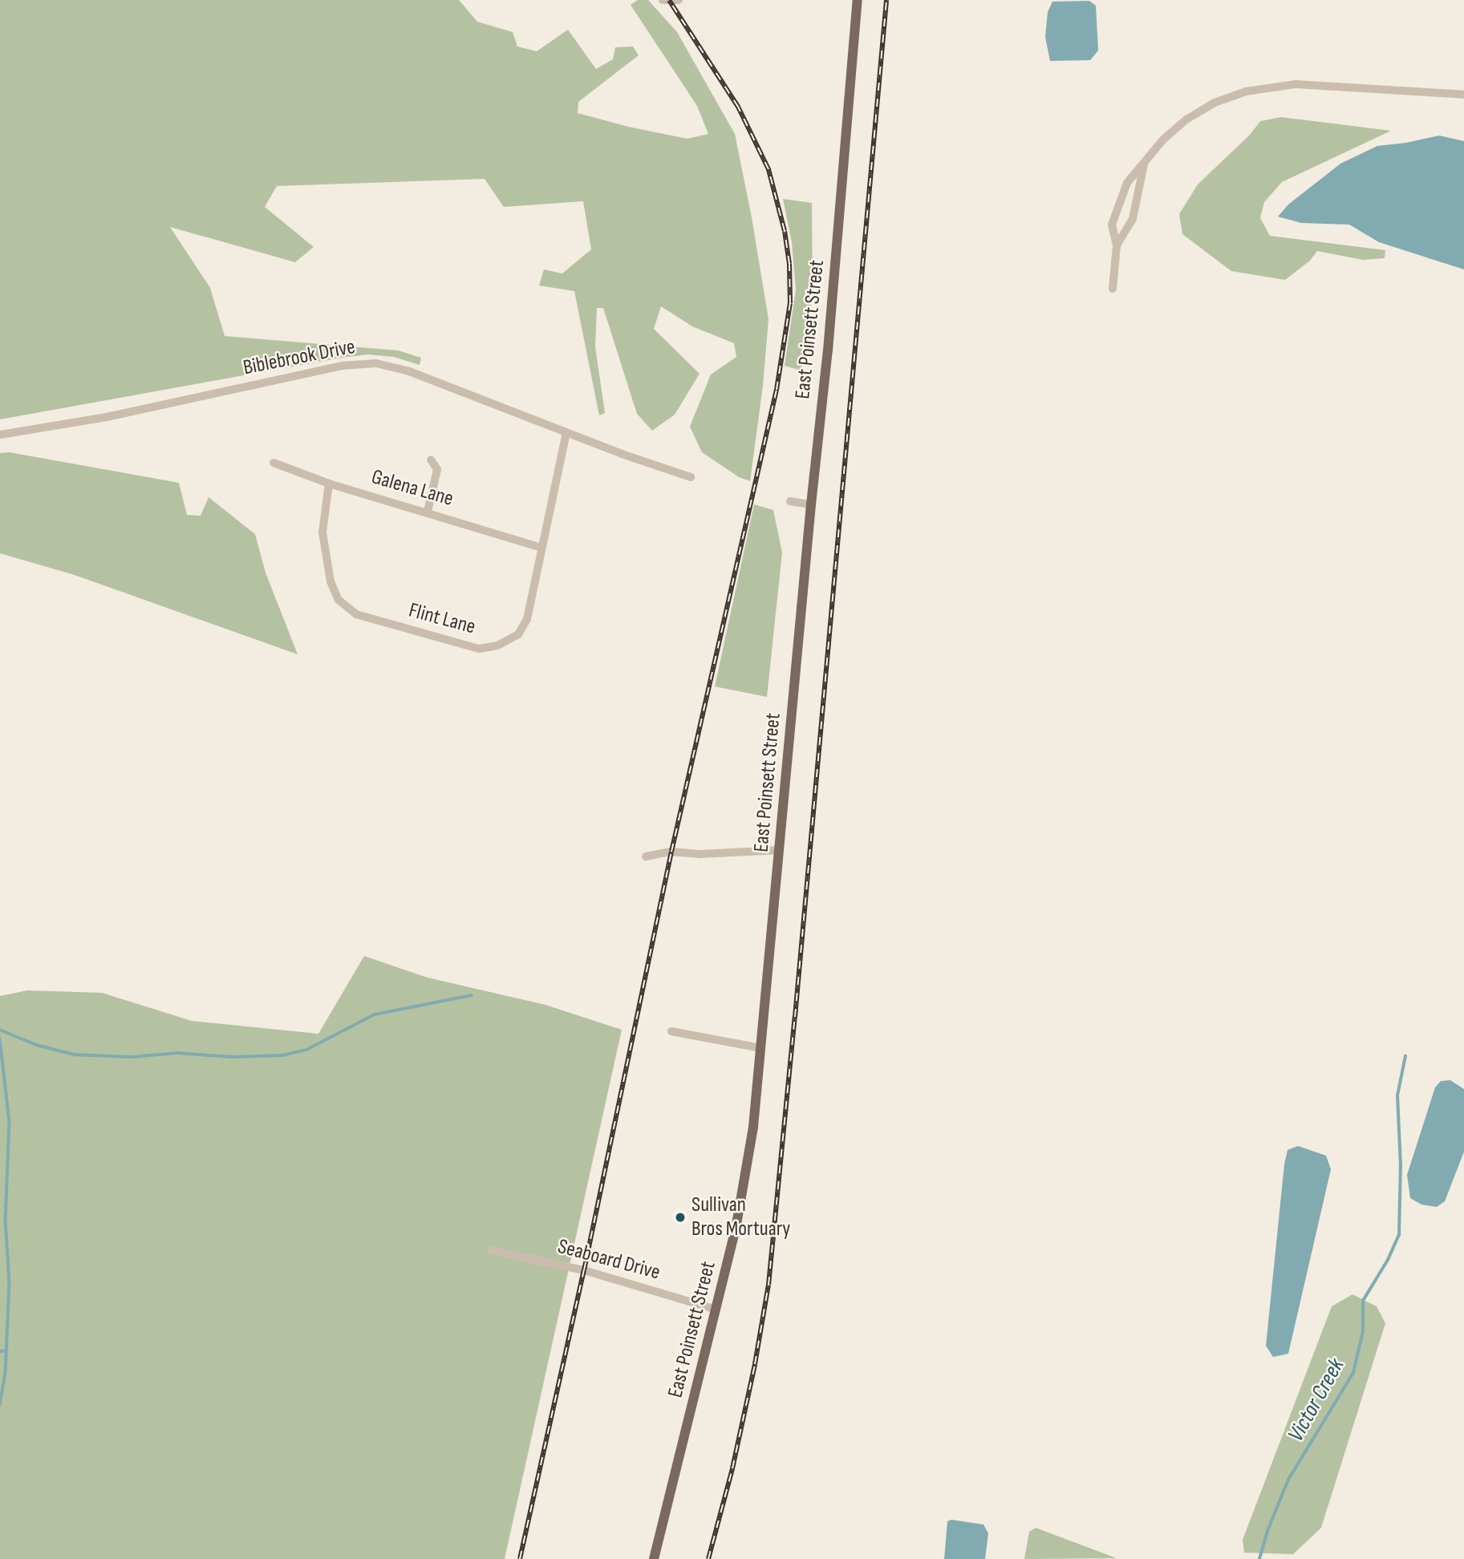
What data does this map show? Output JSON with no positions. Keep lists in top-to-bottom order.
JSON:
{
  "streets": {
    "main road": ["East Poinsett Street"],
    "street": [
      "Biblebrook Drive",
      "Galena Lane",
      "Flint Lane",
      "Seaboard Drive"
    ]
  },
  "crossings": [
    ["East Poinsett Street", "Seaboard Drive"],
    ["Biblebrook Drive", "Flint Lane"],
    ["Galena Lane", "Flint Lane"]
  ],
  "water": ["Victor Creek"],
  "places": ["Sullivan Bros Mortuary"]
}
